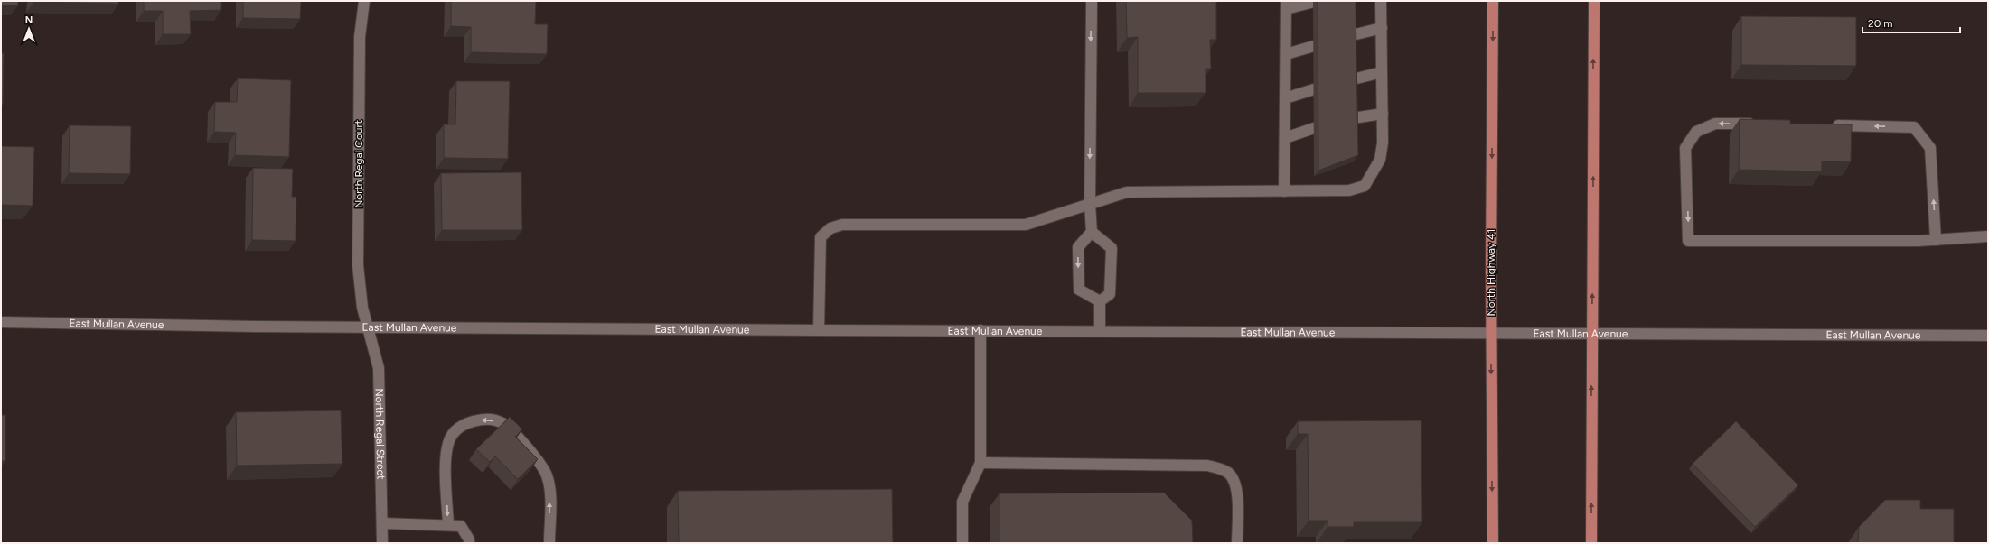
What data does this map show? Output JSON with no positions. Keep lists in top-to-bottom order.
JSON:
{
  "streets": {
    "main road": [
      "North Regal Court",
      "North Highway 41",
      "East Mullan Avenue",
      "North Regal Street"
    ]
  },
  "crossings": [
    ["North Regal Court", "East Mullan Avenue"],
    ["North Regal Court", "North Regal Street"],
    ["North Highway 41", "East Mullan Avenue"],
    ["East Mullan Avenue", "North Regal Street"]
  ],
  "one_way": ["North Highway 41"],
  "scale_bar": "20 m",
  "north": "top"
}
